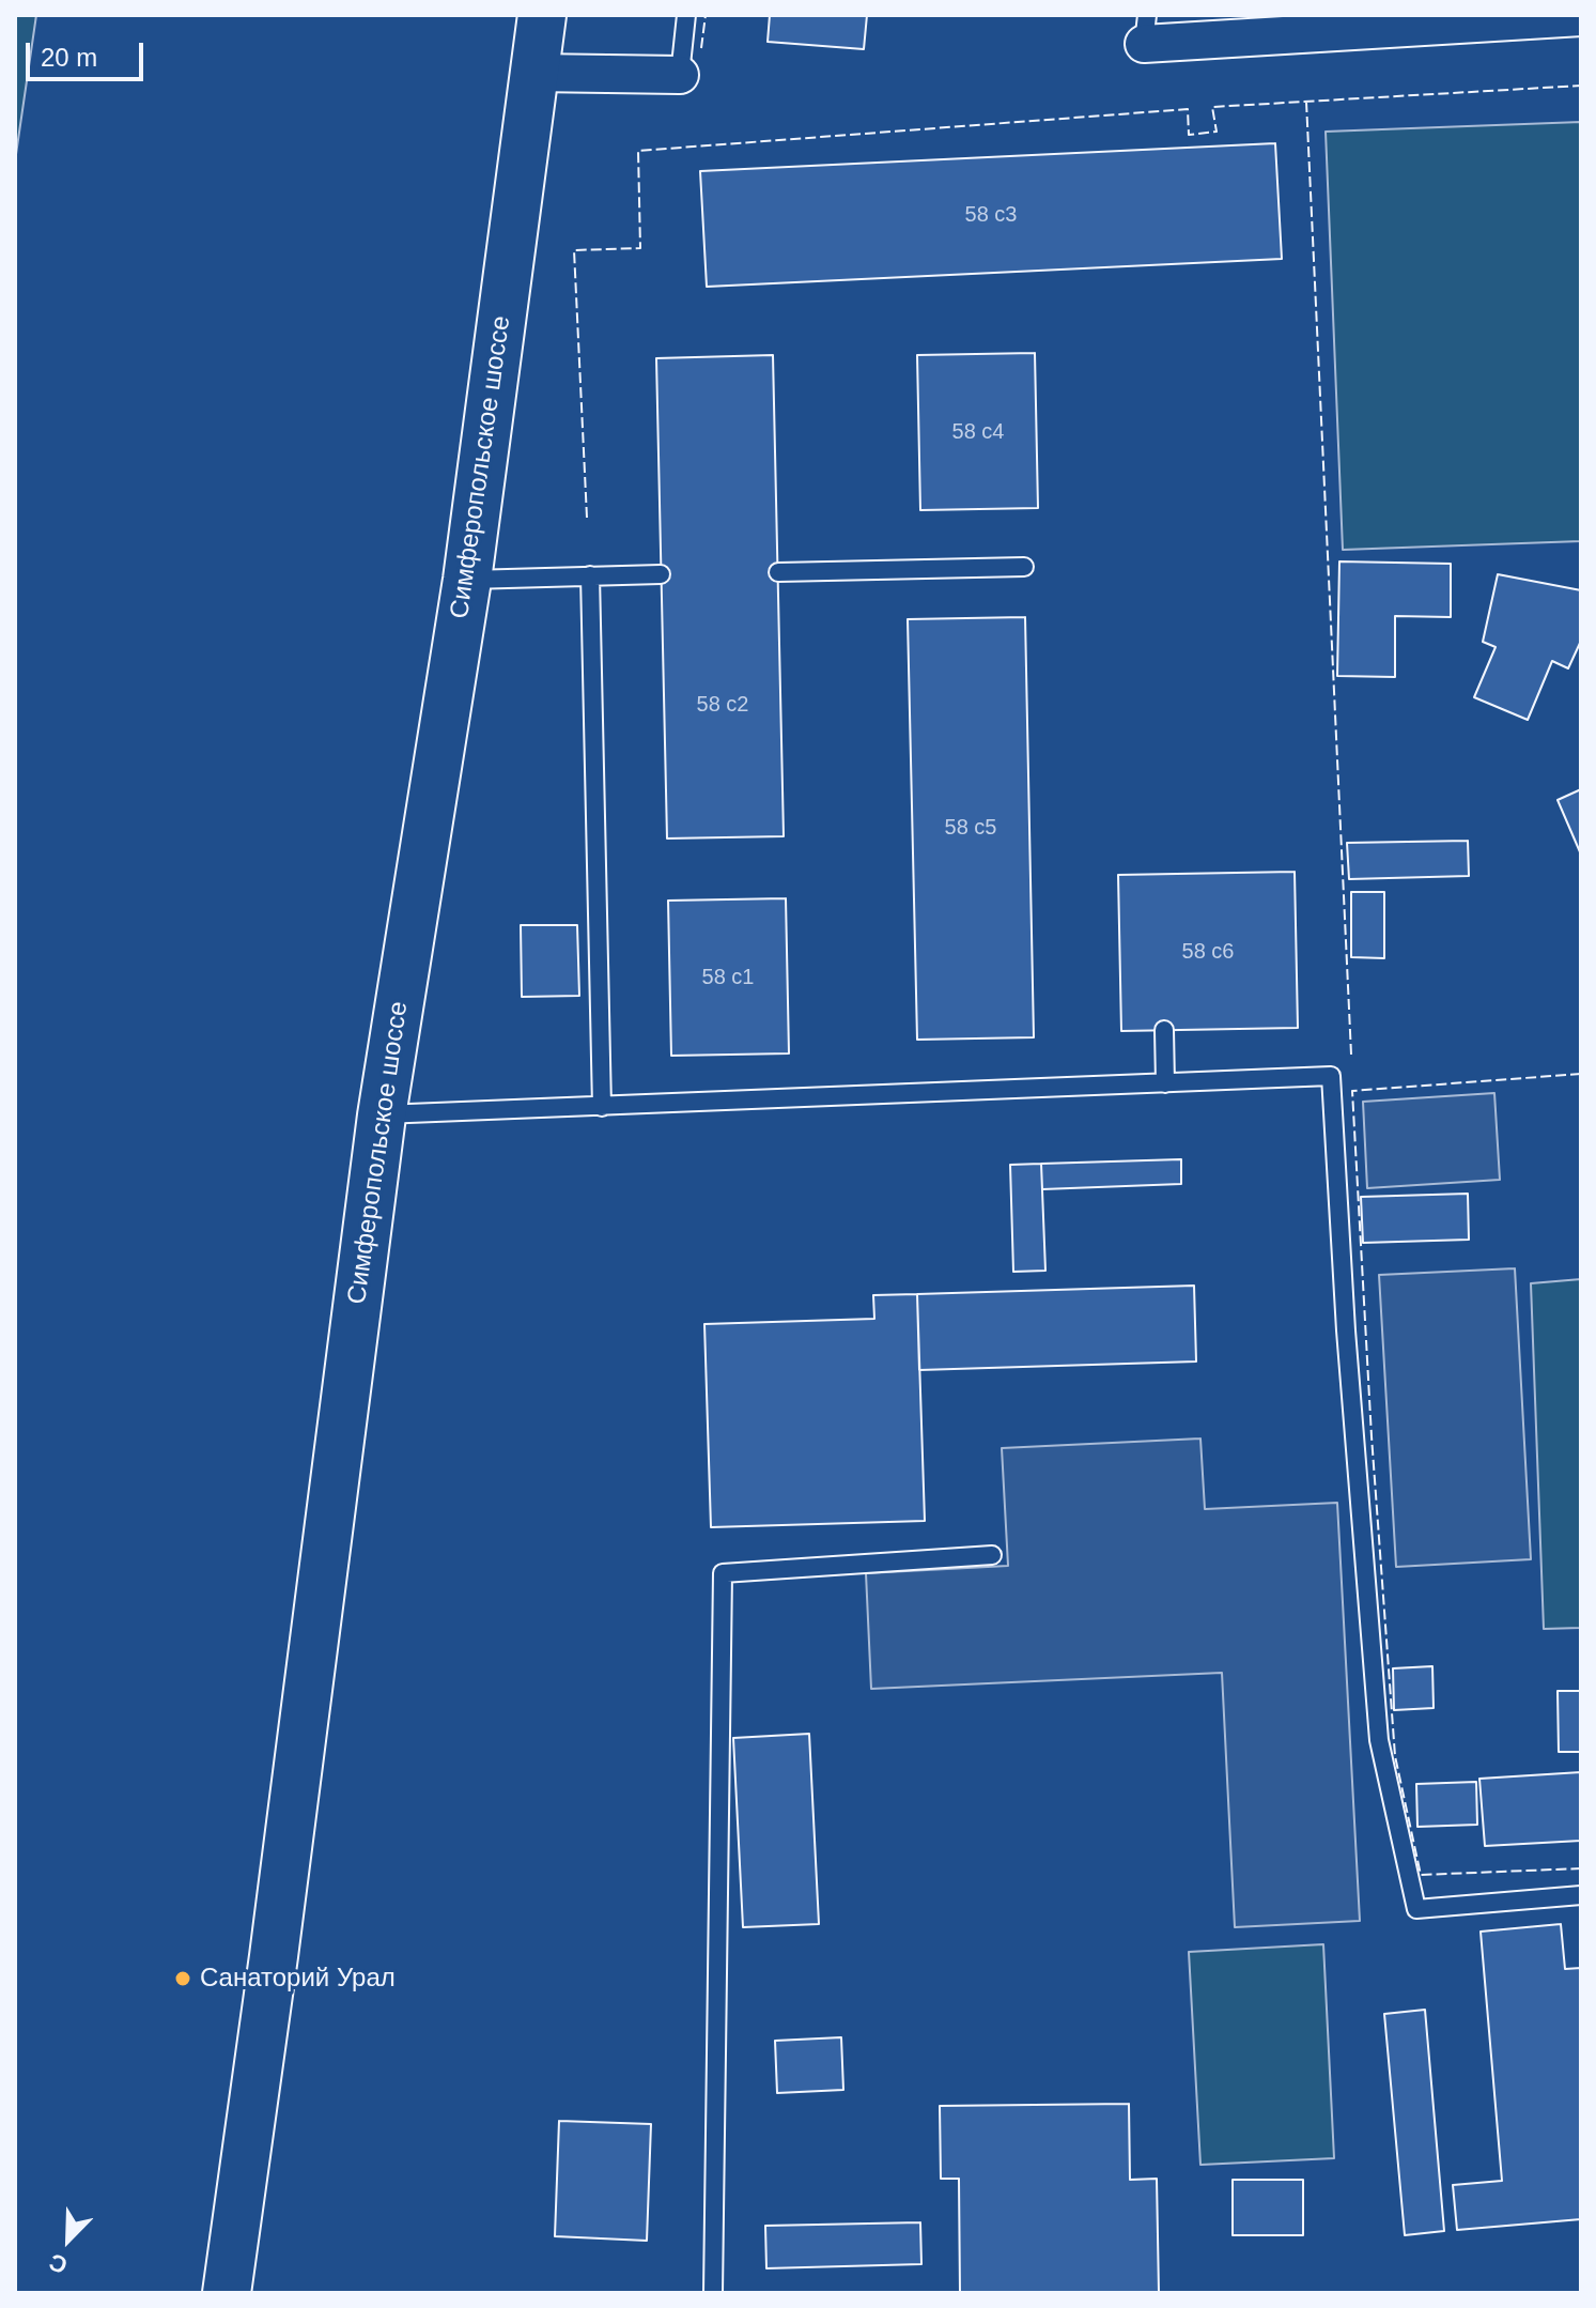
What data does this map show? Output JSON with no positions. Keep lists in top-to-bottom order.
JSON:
{
  "streets": {
    "main road": ["Симферопольское шоссе"]
  },
  "places": ["Санаторий Урал"],
  "house_numbers": [
    "58 с3",
    "58 с4",
    "58 с2",
    "58 с5",
    "58 с6",
    "58 с1"
  ],
  "scale_bar": "20 m",
  "north": "bottom left"
}
